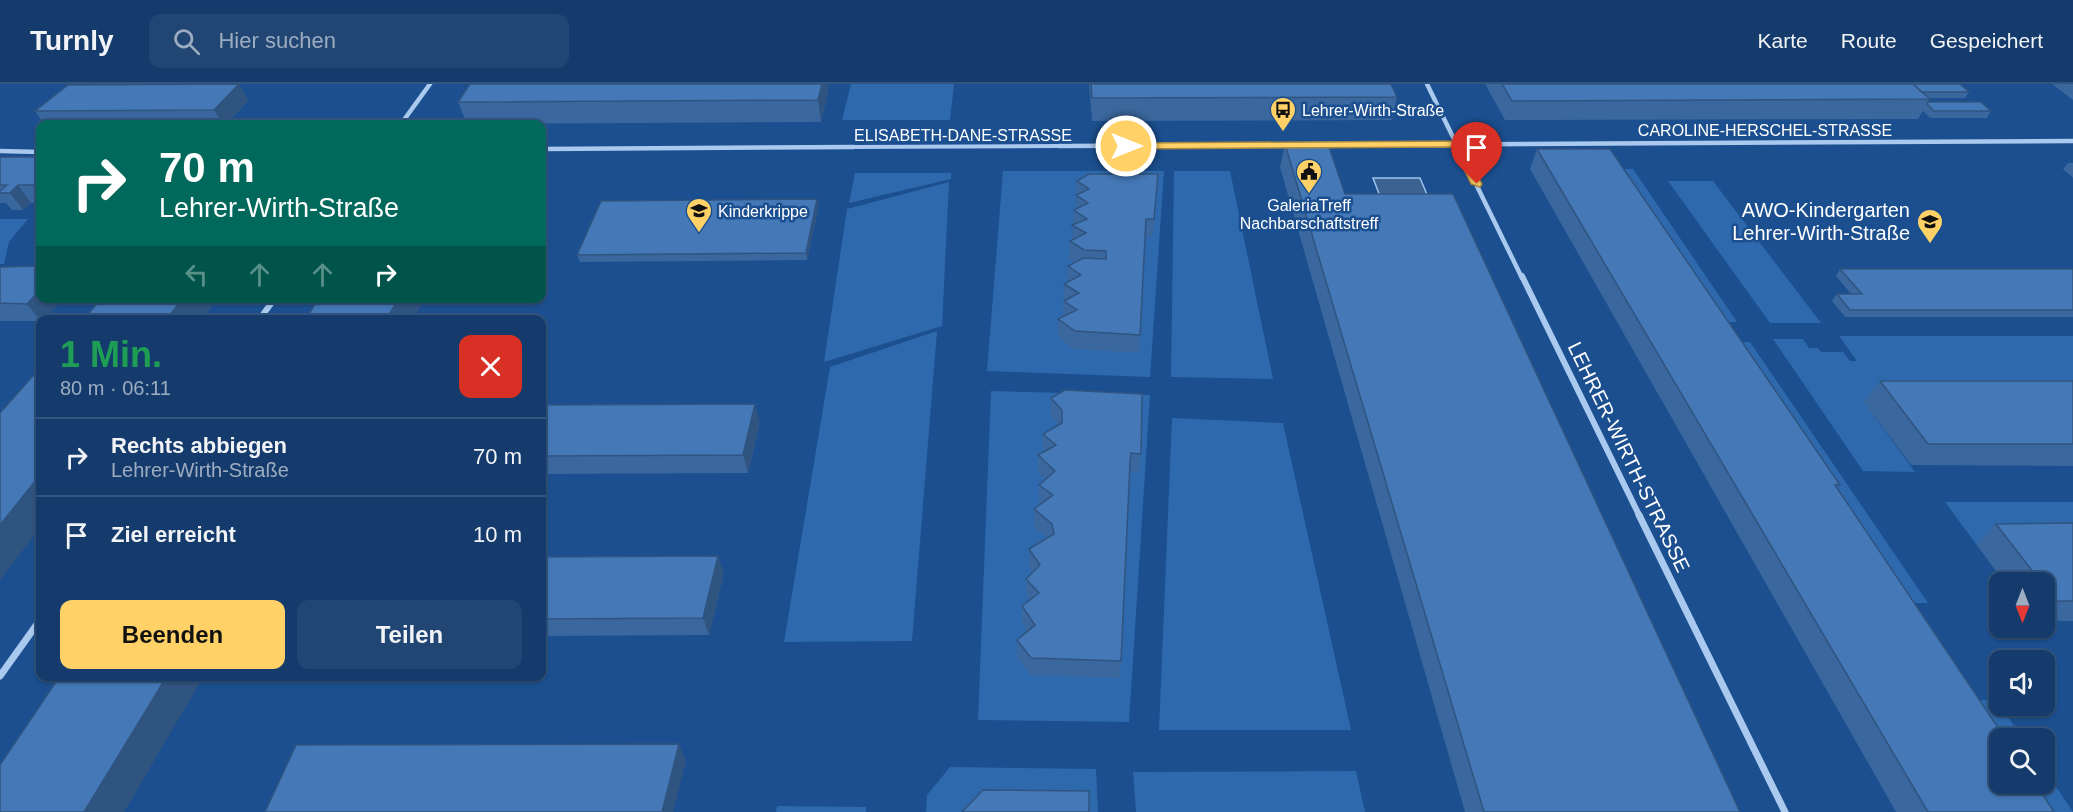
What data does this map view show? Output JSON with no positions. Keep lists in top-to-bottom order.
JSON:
{
  "streets": {
    "street": ["CAROLINE-HERSCHEL-STRASSE", "ELISABETH-DANE-STRASSE", "LEHRER-WIRTH-STRASSE"]
  },
  "crossings": [
    ["CAROLINE-HERSCHEL-STRASSE", "LEHRER-WIRTH-STRASSE"]
  ],
  "places": {
    "bus stop": ["Lehrer-Wirth-Straße"],
    "public building": ["GaleriaTreff Nachbarschaftstreff"],
    "school or university": ["Kinderkrippe", "AWO-Kindergarten Lehrer-Wirth-Straße"]
  },
  "north": "bottom",
  "page": {
    "header": "Turnly",
    "search": "Hier suchen",
    "nav": ["Karte", "Route", "Gespeichert"],
    "turn": ["70 m", "Lehrer-Wirth-Straße"],
    "heading": ["1 Min.", "80 m · 06:11"],
    "list": [
      {
        "name": "Rechts abbiegen",
        "note": "Lehrer-Wirth-Straße",
        "value": "70 m"
      },
      {
        "name": "Ziel erreicht",
        "value": "10 m"
      }
    ],
    "buttons": ["Beenden", "Teilen"]
  }
}
